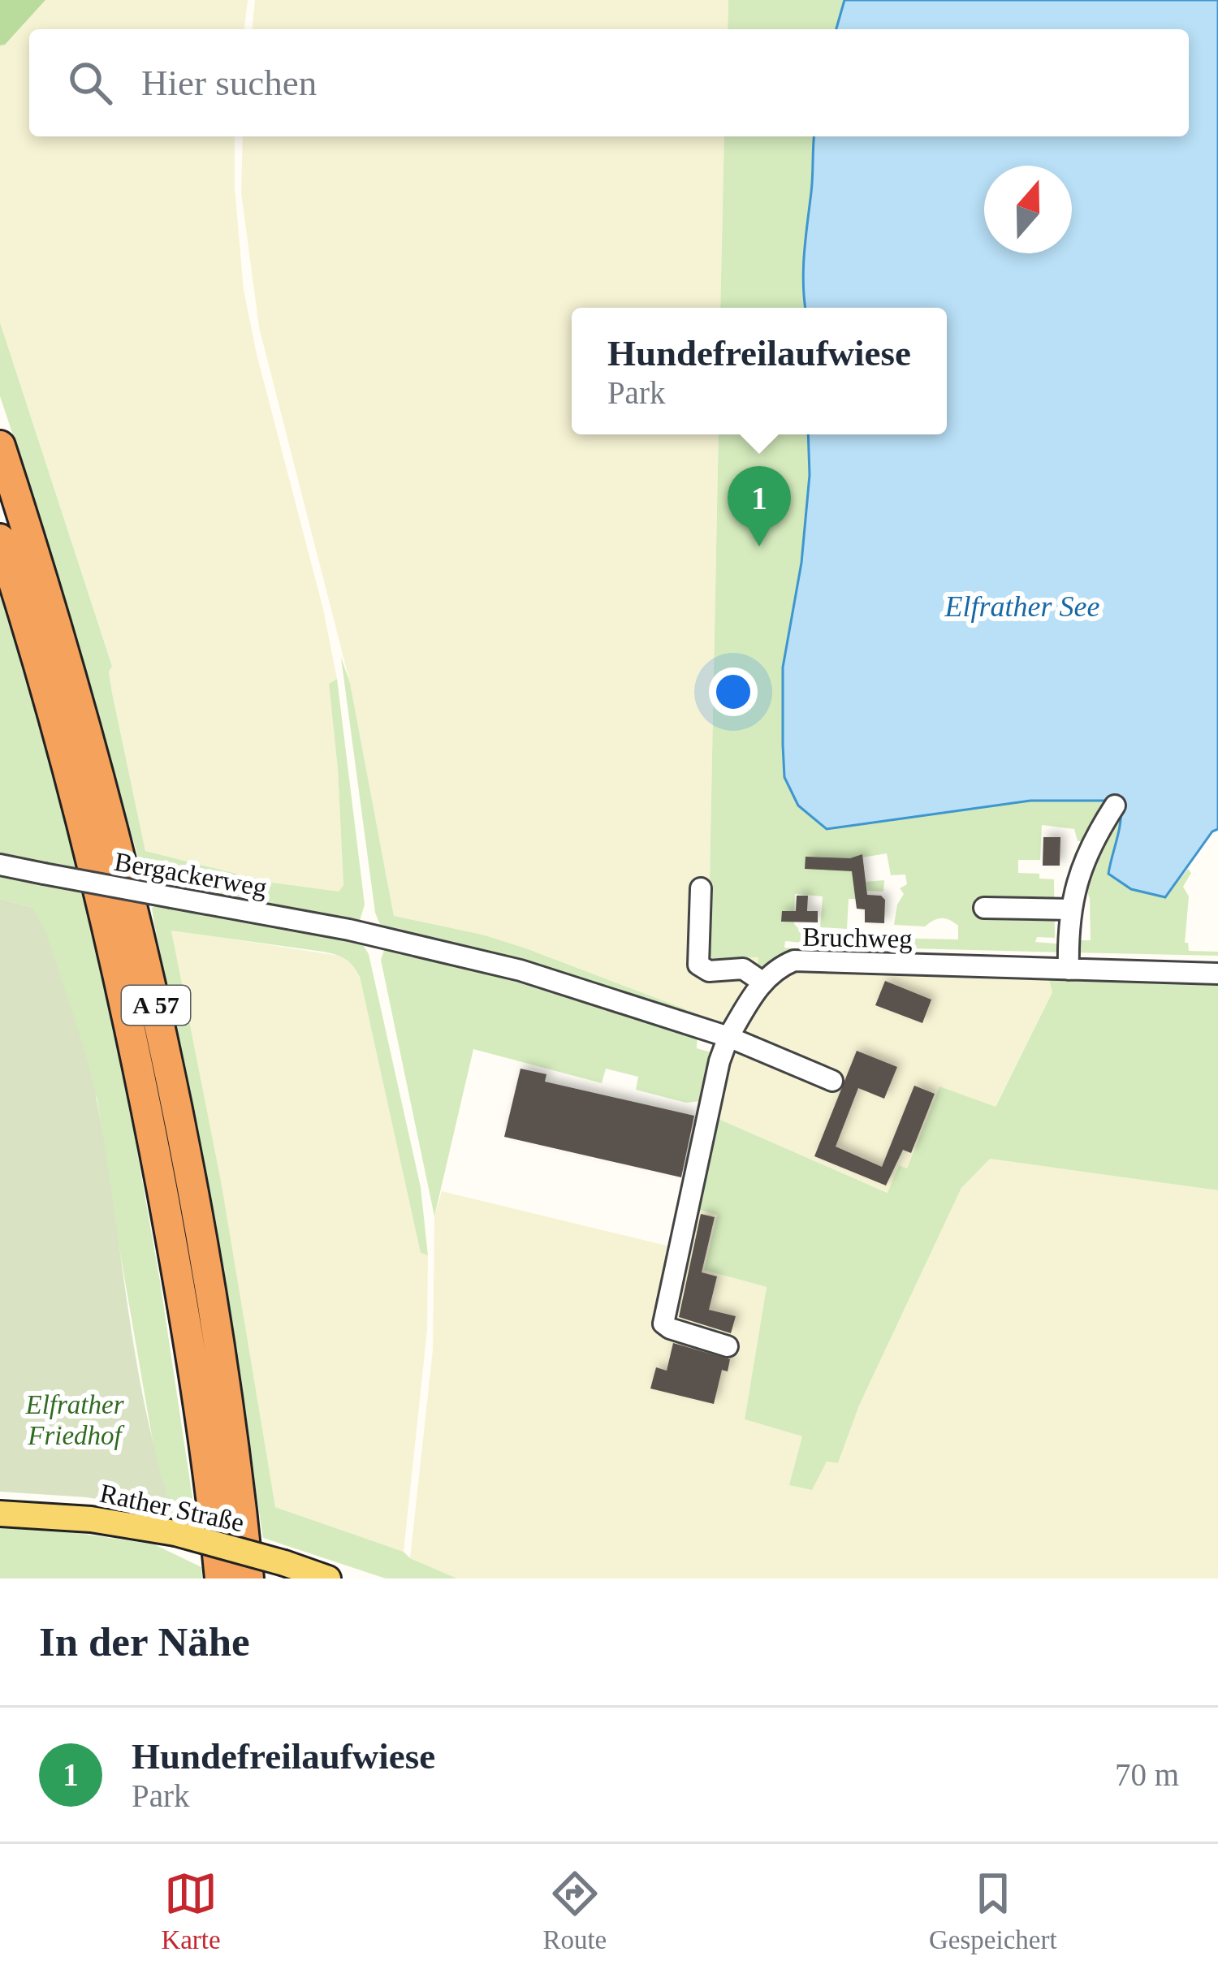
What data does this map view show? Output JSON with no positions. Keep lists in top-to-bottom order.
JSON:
{
  "streets": {
    "highway": ["A 57"],
    "main road": ["Rather Straße"],
    "street": ["Bergackerweg", "Bruchweg"]
  },
  "water": ["Elfrather See"],
  "parks": ["Elfrather Friedhof"],
  "north": "top",
  "page": {
    "search": "Hier suchen",
    "popup": ["Hundefreilaufwiese", "Park"],
    "pins": "1",
    "heading": "In der Nähe",
    "list": [
      {
        "mark": "1",
        "name": "Hundefreilaufwiese",
        "note": "Park",
        "value": "70 m"
      }
    ],
    "nav": ["Karte", "Route", "Gespeichert"]
  }
}
